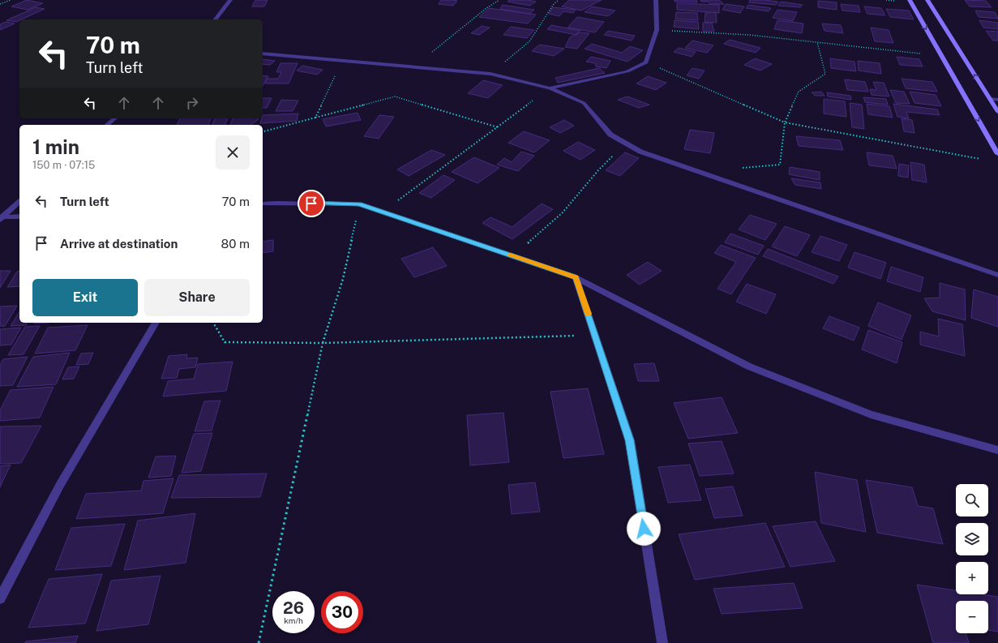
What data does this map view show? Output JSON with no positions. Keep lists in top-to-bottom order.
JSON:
{
  "page": {
    "turn": ["70 m", "Turn left"],
    "heading": ["1 min", "150 m · 07:15"],
    "list": [
      {
        "name": "Turn left",
        "value": "70 m"
      },
      {
        "name": "Arrive at destination",
        "value": "80 m"
      }
    ],
    "buttons": ["Exit", "Share"],
    "map_buttons": ["+", "−"],
    "speed": "26 km/h",
    "limit": "30"
  }
}
